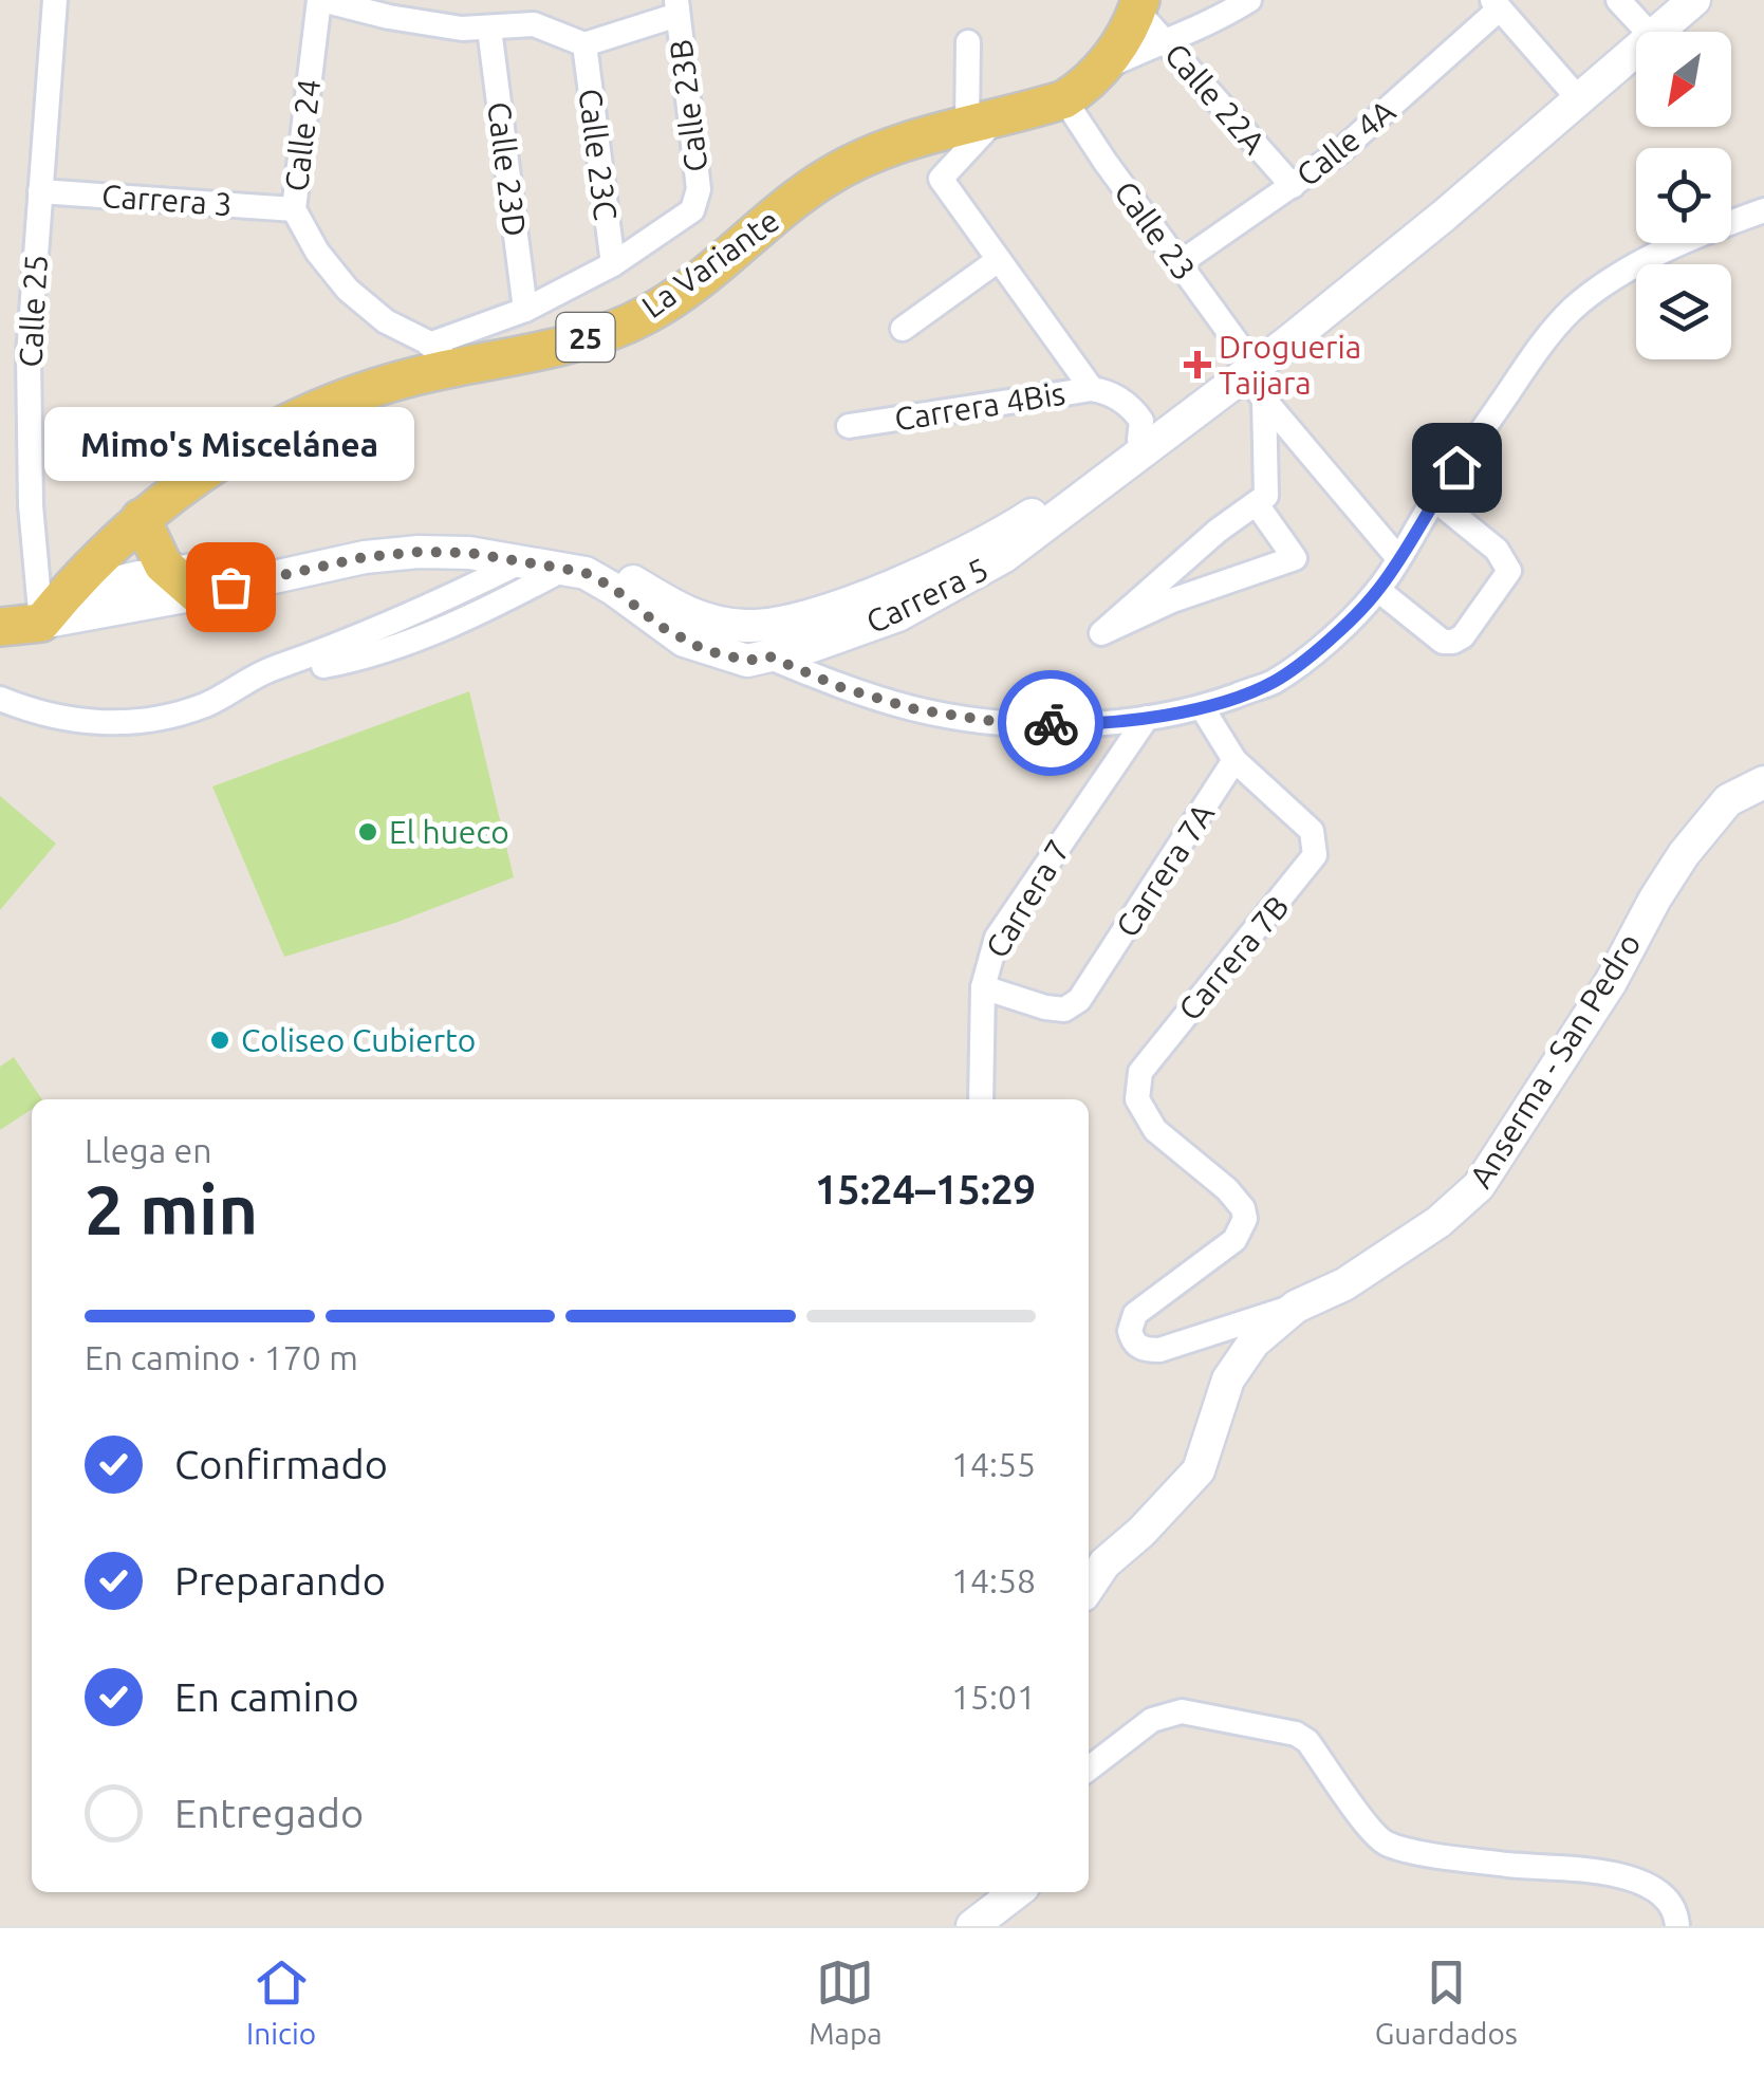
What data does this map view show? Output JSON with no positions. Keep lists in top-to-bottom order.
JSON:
{
  "streets": {
    "main road": ["La Variante", "25", "Carrera 5"],
    "street": [
      "Calle 22A",
      "Calle 23B",
      "Calle 24",
      "Calle 4A",
      "Calle 23C",
      "Calle 23D",
      "Carrera 3",
      "Calle 23",
      "Calle 25",
      "Carrera 4Bis",
      "Carrera 7A",
      "Carrera 7",
      "Carrera 7B",
      "Anserma - San Pedro"
    ]
  },
  "crossings": [
    ["Calle 22A", "Calle 4A"],
    ["Calle 22A", "La Variante"],
    ["Calle 23B", "Calle 23C"],
    ["Calle 24", "Carrera 3"],
    ["Calle 24", "La Variante"],
    ["Calle 4A", "Calle 23"],
    ["Carrera 3", "Calle 25"],
    ["Calle 23", "La Variante"],
    ["Calle 23", "Carrera 5"],
    ["La Variante", "Calle 25"],
    ["La Variante", "Carrera 5"],
    ["Calle 25", "Carrera 5"],
    ["Carrera 7A", "Carrera 7"],
    ["Carrera 7A", "Carrera 7B"],
    ["Carrera 7B", "Anserma - San Pedro"]
  ],
  "places": {
    "health": ["Drogueria Taijara"],
    "other": ["Mimo's Miscelánea", "El hueco", "Coliseo Cubierto"]
  },
  "north": "bottom left",
  "page": {
    "bubble": "Mimo's Miscelánea",
    "heading": ["2 min", "Llega en", "15:24–15:29"],
    "bar": "En camino · 170 m",
    "list": [
      ["Confirmado", "14:55"],
      ["Preparando", "14:58"],
      ["En camino", "15:01"],
      "Entregado"
    ],
    "tabs": ["Inicio", "Mapa", "Guardados"]
  }
}
